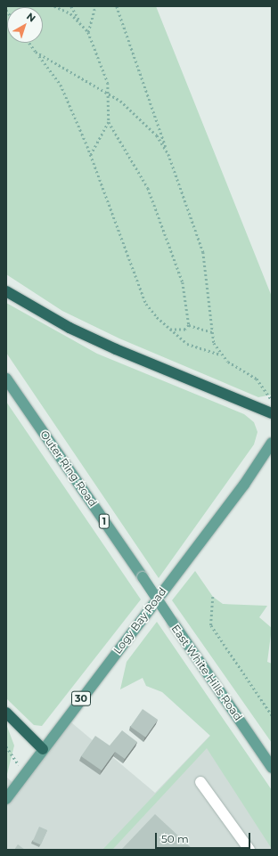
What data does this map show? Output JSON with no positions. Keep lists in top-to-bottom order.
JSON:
{
  "streets": {
    "main road": [
      "Outer Ring Road",
      "1",
      "Logy Bay Road",
      "East White Hills Road",
      "30"
    ]
  },
  "crossings": [
    ["Outer Ring Road", "East White Hills Road"]
  ],
  "scale_bar": "50 m",
  "north": "top right"
}
